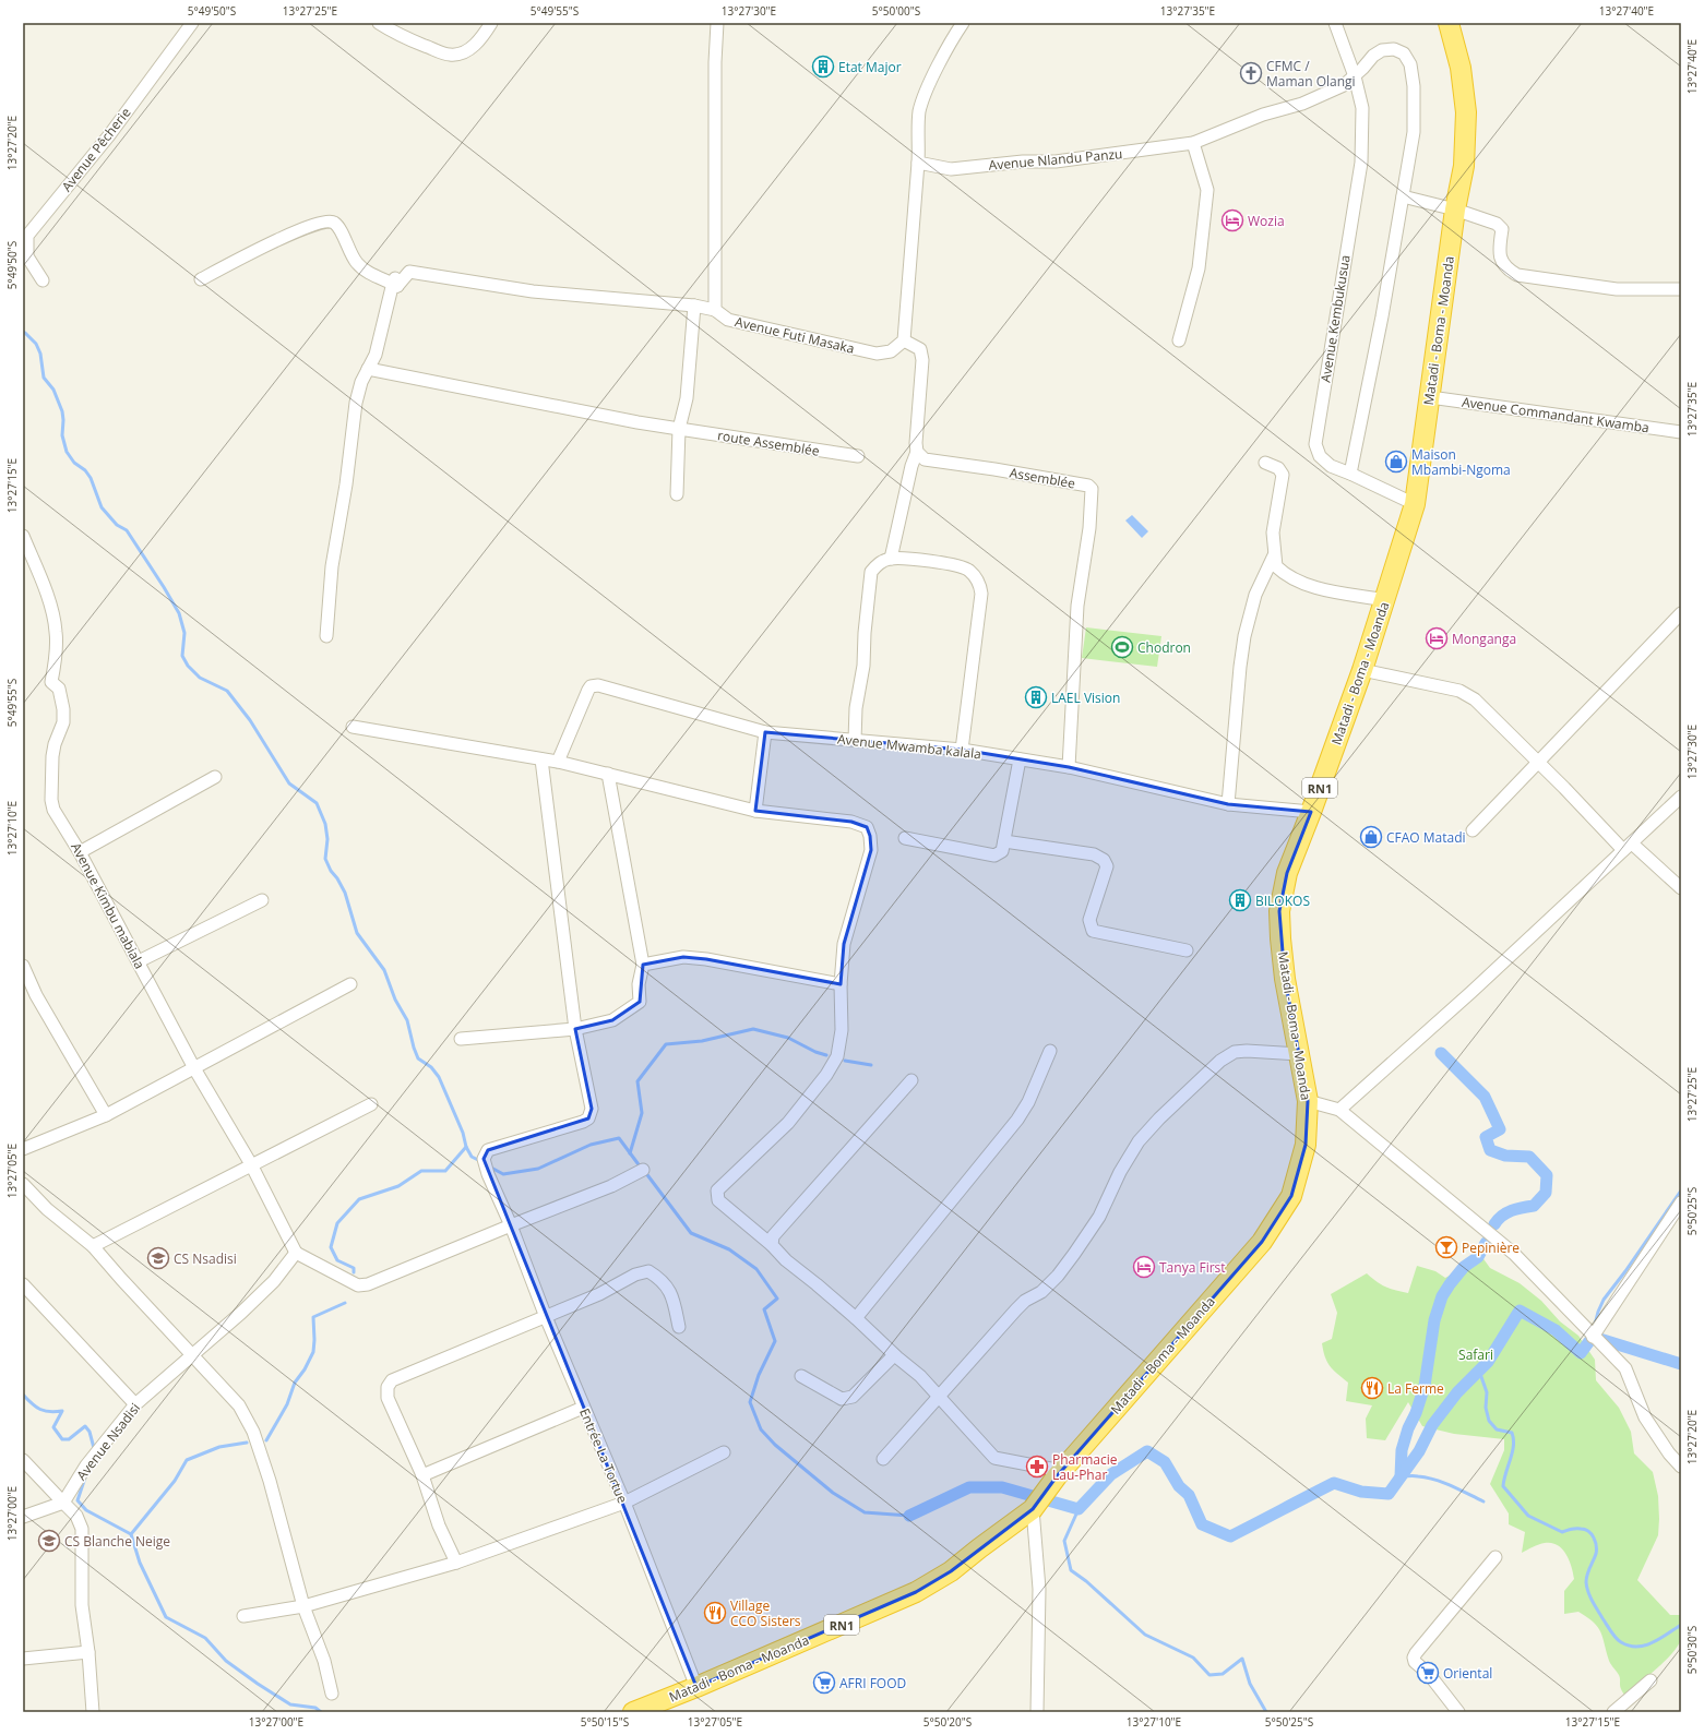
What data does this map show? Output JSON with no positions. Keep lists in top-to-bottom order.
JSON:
{
  "streets": {
    "highway": ["Matadi - Boma - Moanda", "RN1"],
    "street": [
      "Avenue Pêcherie",
      "Avenue Nlandu Panzu",
      "Avenue Kembukusua",
      "Avenue Futi Masaka",
      "Avenue Commandant Kwamba",
      "route Assemblée",
      "Assemblée",
      "Avenue Mwamba kalala",
      "Avenue Kimbu mabiala",
      "Avenue Nsadisi",
      "Entrée La Tortue"
    ]
  },
  "crossings": [
    ["Avenue Nlandu Panzu", "Avenue Kembukusua"],
    ["Avenue Kembukusua", "Matadi - Boma - Moanda"],
    ["Matadi - Boma - Moanda", "Avenue Commandant Kwamba"],
    ["Matadi - Boma - Moanda", "Avenue Mwamba kalala"],
    ["Matadi - Boma - Moanda", "Entrée La Tortue"],
    ["Assemblée", "Avenue Mwamba kalala"],
    ["Avenue Kimbu mabiala", "Avenue Nsadisi"]
  ],
  "parks": ["Safari"],
  "places": {
    "building": ["Etat Major", "LAEL Vision", "BILOKOS"],
    "church": ["CFMC / Maman Olangi"],
    "hotel": ["Wozia", "Monganga", "Tanya First"],
    "shop": ["Maison Mbambi-Ngoma", "CFAO Matadi"],
    "sports": ["Chodron"],
    "bar": ["Pepinière"],
    "school or university": ["CS Nsadisi", "CS Blanche Neige"],
    "restaurant": ["La Ferme", "Village CCO Sisters"],
    "pharmacy": ["Pharmacie Lau-Phar"],
    "supermarket": ["Oriental", "AFRI FOOD"]
  },
  "coordinates": [
    "5°49'50\"S",
    "13°27'25\"E",
    "5°49'55\"S",
    "13°27'30\"E",
    "5°50'00\"S",
    "13°27'35\"E",
    "13°27'40\"E",
    "13°27'20\"E",
    "13°27'15\"E",
    "13°27'10\"E",
    "13°27'05\"E",
    "5°50'25\"S",
    "13°27'00\"E",
    "5°50'30\"S",
    "5°50'15\"S",
    "5°50'20\"S"
  ]
}
